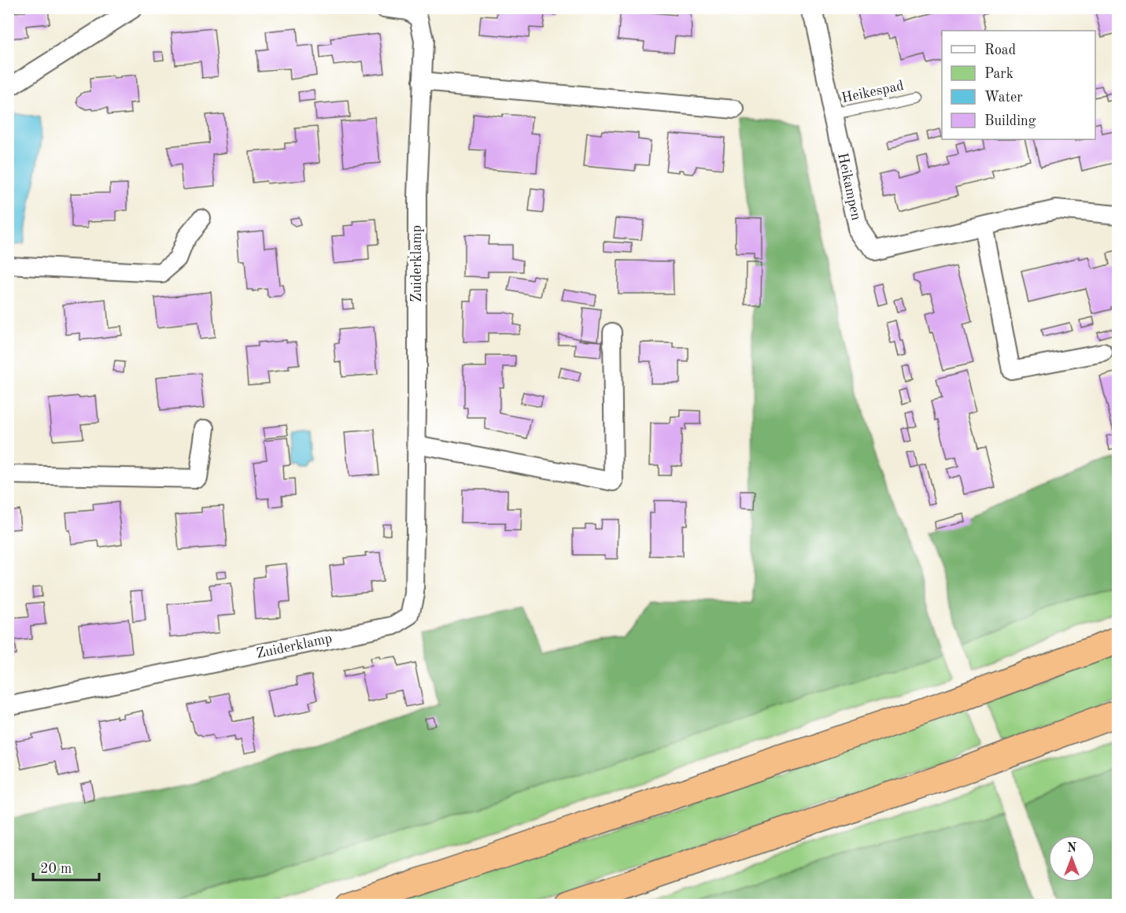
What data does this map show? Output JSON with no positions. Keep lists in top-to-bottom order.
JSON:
{
  "streets": {
    "street": ["Heikampen", "Zuiderklamp"],
    "lane": ["Heikespad"]
  },
  "crossings": [
    ["Heikespad", "Heikampen"]
  ],
  "legend": [
    "Road",
    "Park",
    "Water",
    "Building"
  ],
  "scale_bar": "20 m",
  "north": "top"
}
